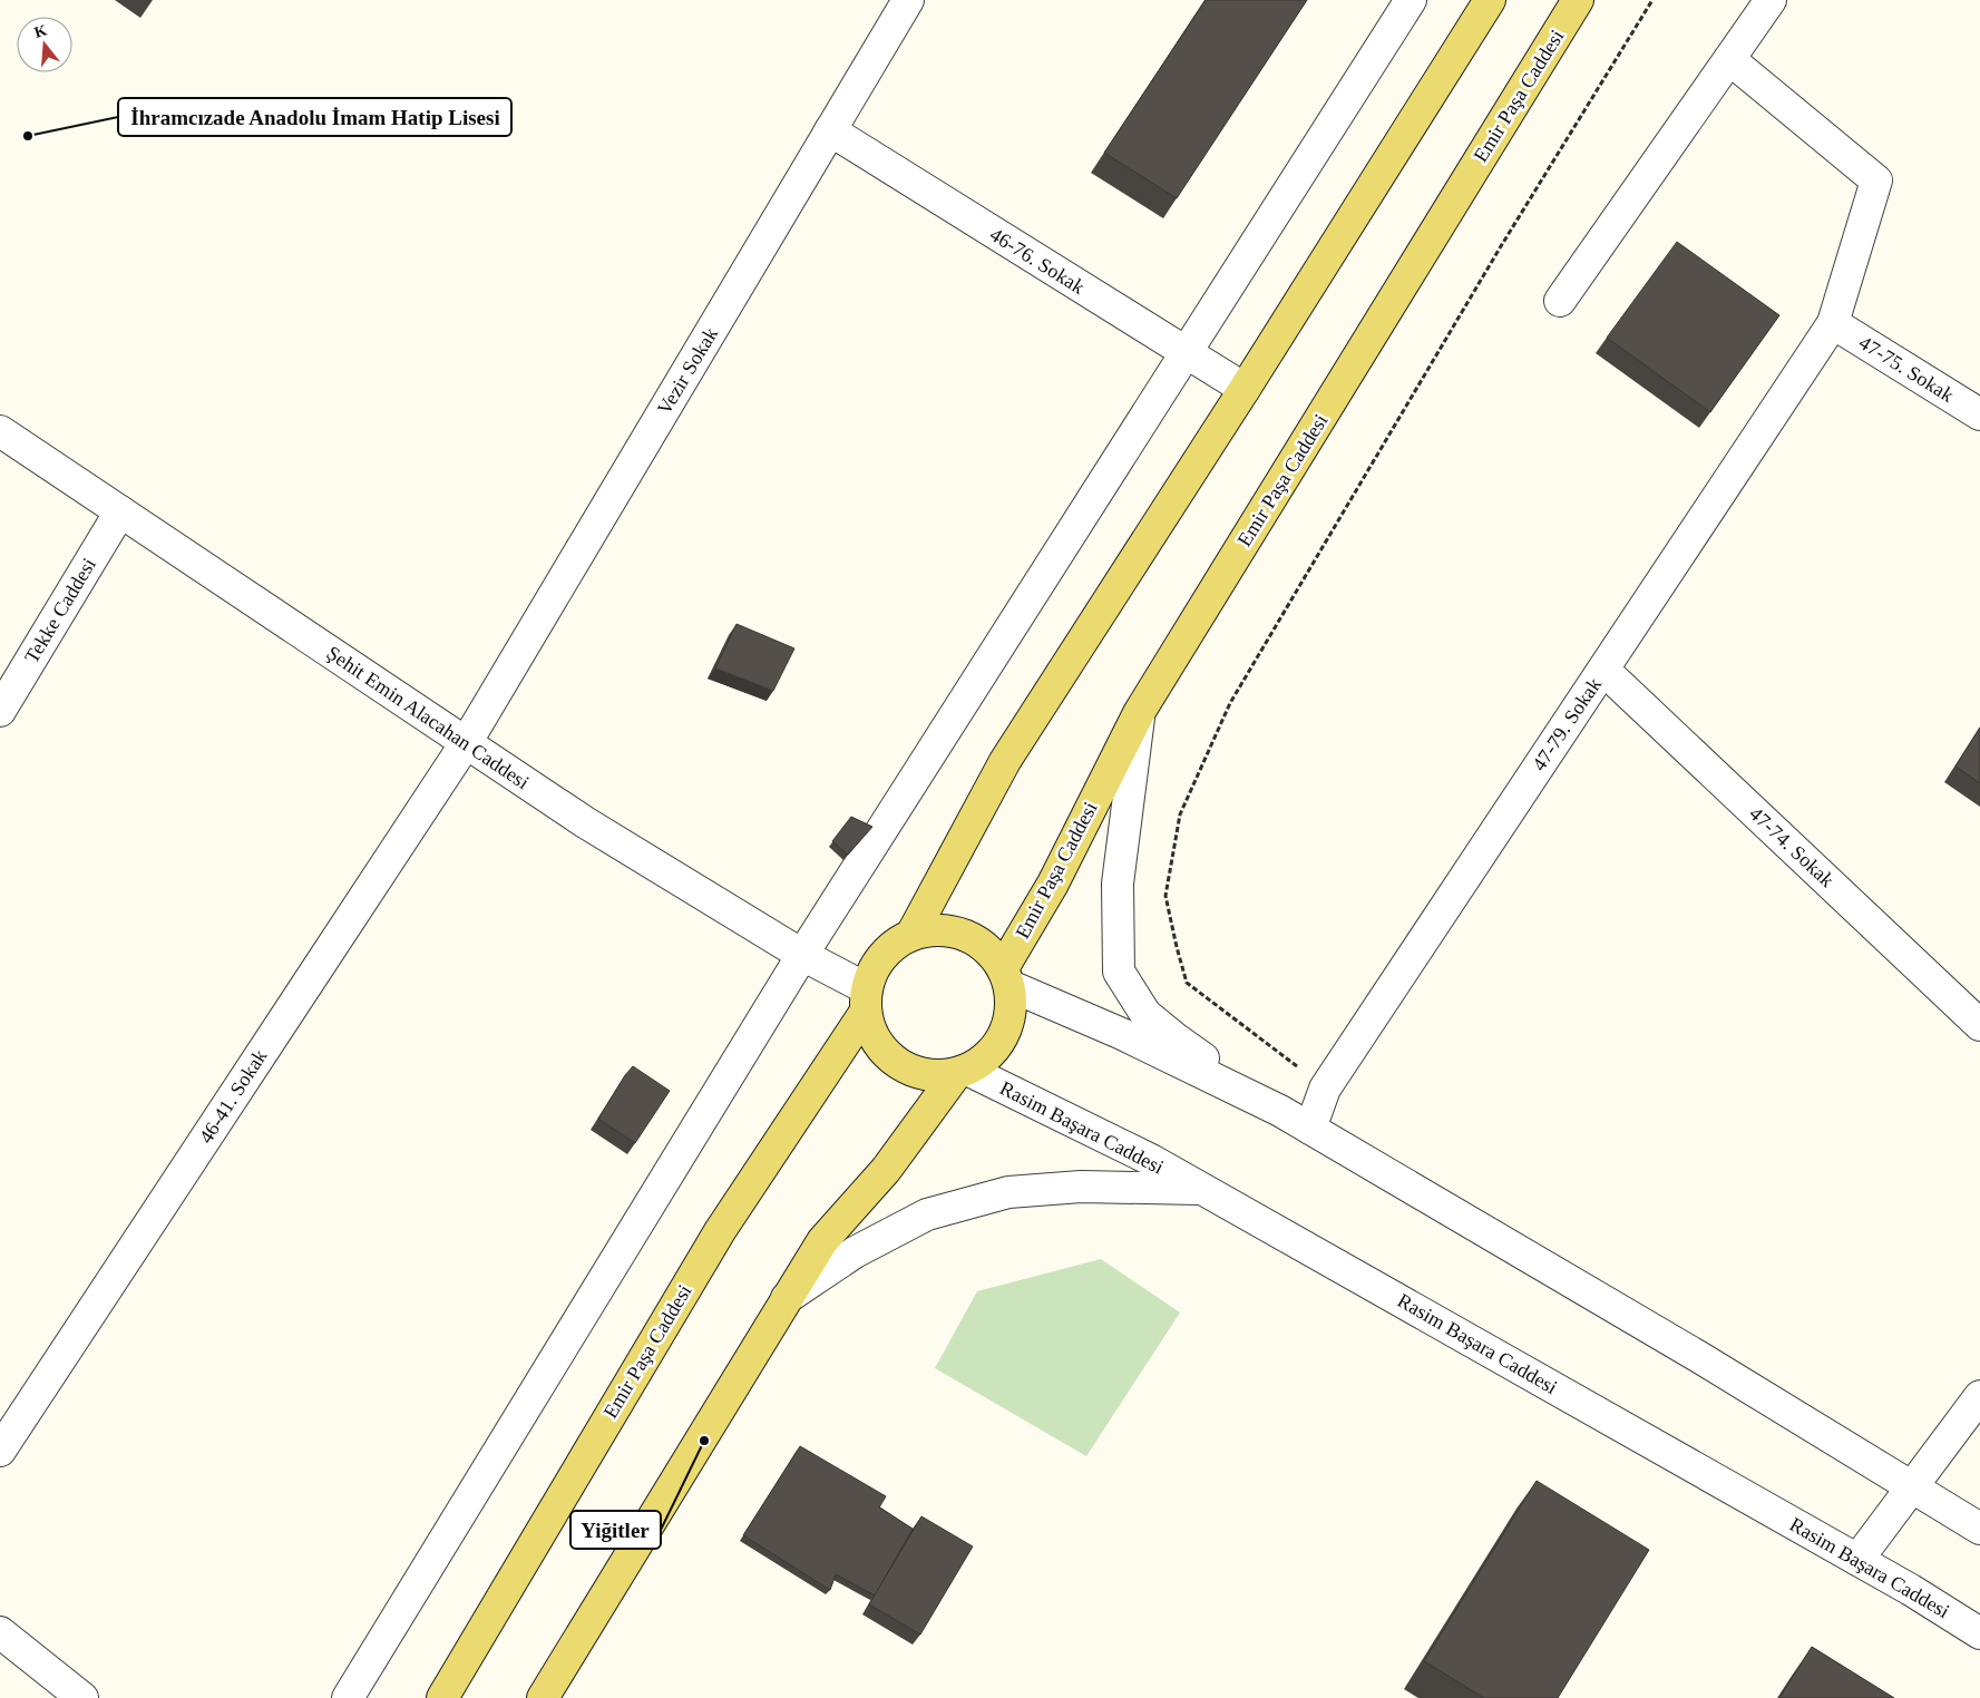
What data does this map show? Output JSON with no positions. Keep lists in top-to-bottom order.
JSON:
{
  "streets": {
    "main road": ["Emir Paşa Caddesi"],
    "street": [
      "46-76. Sokak",
      "47-75. Sokak",
      "Vezir Sokak",
      "Tekke Caddesi",
      "Şehit Emin Alacahan Caddesi",
      "47-79. Sokak",
      "47-74. Sokak",
      "46-41. Sokak",
      "Rasim Başara Caddesi"
    ]
  },
  "crossings": [
    ["Emir Paşa Caddesi", "Şehit Emin Alacahan Caddesi"],
    ["Emir Paşa Caddesi", "Rasim Başara Caddesi"],
    ["46-76. Sokak", "Vezir Sokak"],
    ["47-75. Sokak", "47-79. Sokak"],
    ["Vezir Sokak", "Şehit Emin Alacahan Caddesi"],
    ["Vezir Sokak", "46-41. Sokak"],
    ["Tekke Caddesi", "Şehit Emin Alacahan Caddesi"],
    ["Şehit Emin Alacahan Caddesi", "46-41. Sokak"],
    ["Şehit Emin Alacahan Caddesi", "Rasim Başara Caddesi"],
    ["47-79. Sokak", "47-74. Sokak"]
  ],
  "places": ["İhramcızade Anadolu İmam Hatip Lisesi", "Yiğitler"],
  "north": "top"
}
